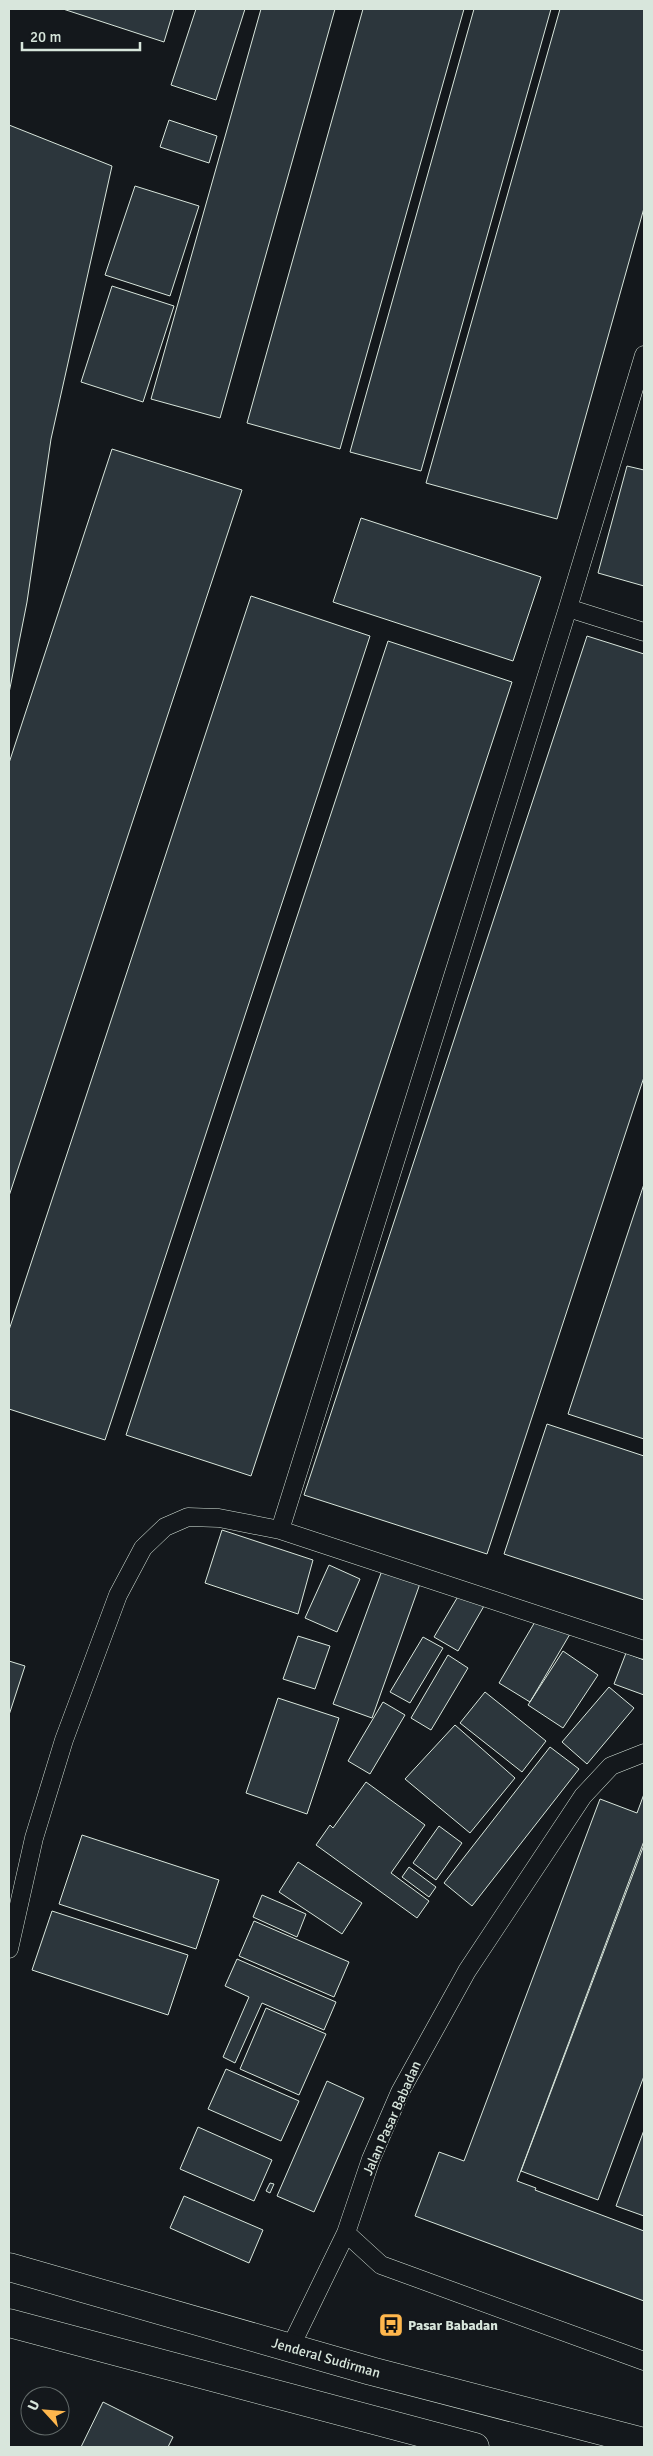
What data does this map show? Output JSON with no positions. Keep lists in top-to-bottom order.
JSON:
{
  "streets": {
    "highway": ["Jenderal Sudirman"],
    "lane": ["Jalan Pasar Babadan"]
  },
  "crossings": [
    ["Jalan Pasar Babadan", "Jenderal Sudirman"]
  ],
  "places": {
    "bus stop": ["Pasar Babadan"]
  },
  "scale_bar": "20 m",
  "north": "top left"
}
